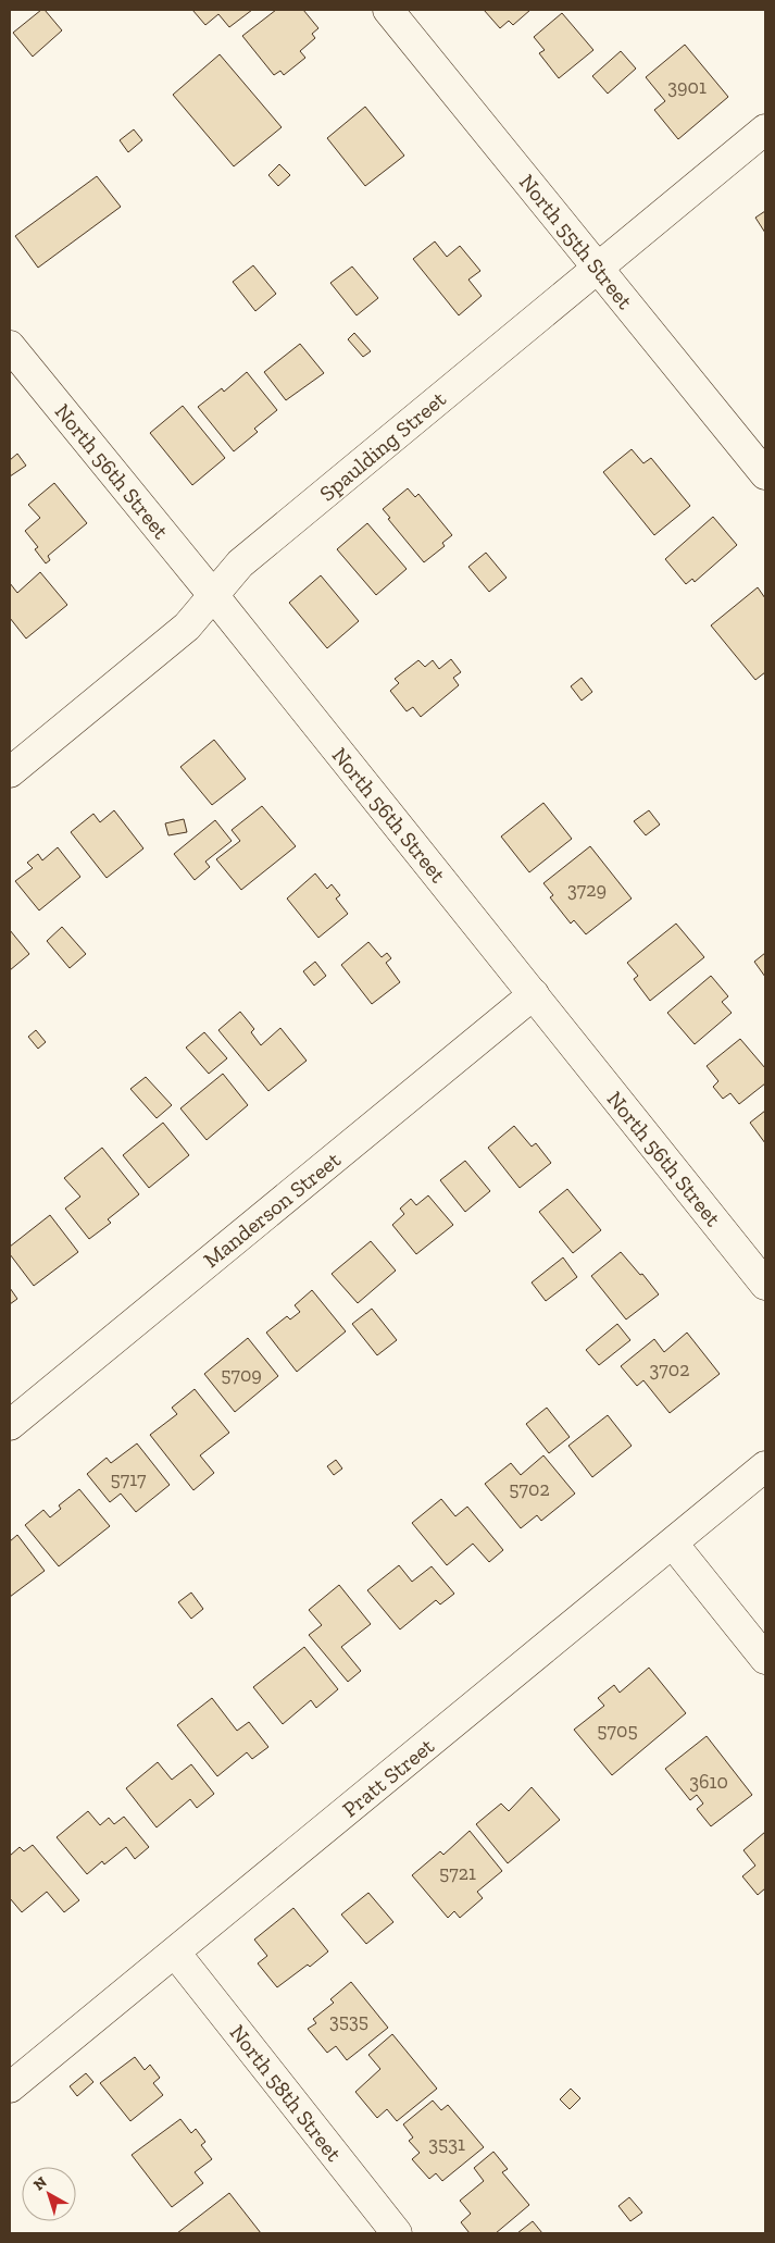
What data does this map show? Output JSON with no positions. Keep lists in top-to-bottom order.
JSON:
{
  "streets": {
    "street": [
      "North 55th Street",
      "Spaulding Street",
      "North 56th Street",
      "Manderson Street",
      "Pratt Street",
      "North 58th Street"
    ]
  },
  "crossings": [
    ["North 55th Street", "Spaulding Street"],
    ["Spaulding Street", "North 56th Street"],
    ["North 56th Street", "Manderson Street"],
    ["Pratt Street", "North 58th Street"]
  ],
  "house_numbers": [
    "3901",
    "3729",
    "3702",
    "5709",
    "5717",
    "5702",
    "5705",
    "3610",
    "5721",
    "3535",
    "3531"
  ],
  "north": "top left"
}
